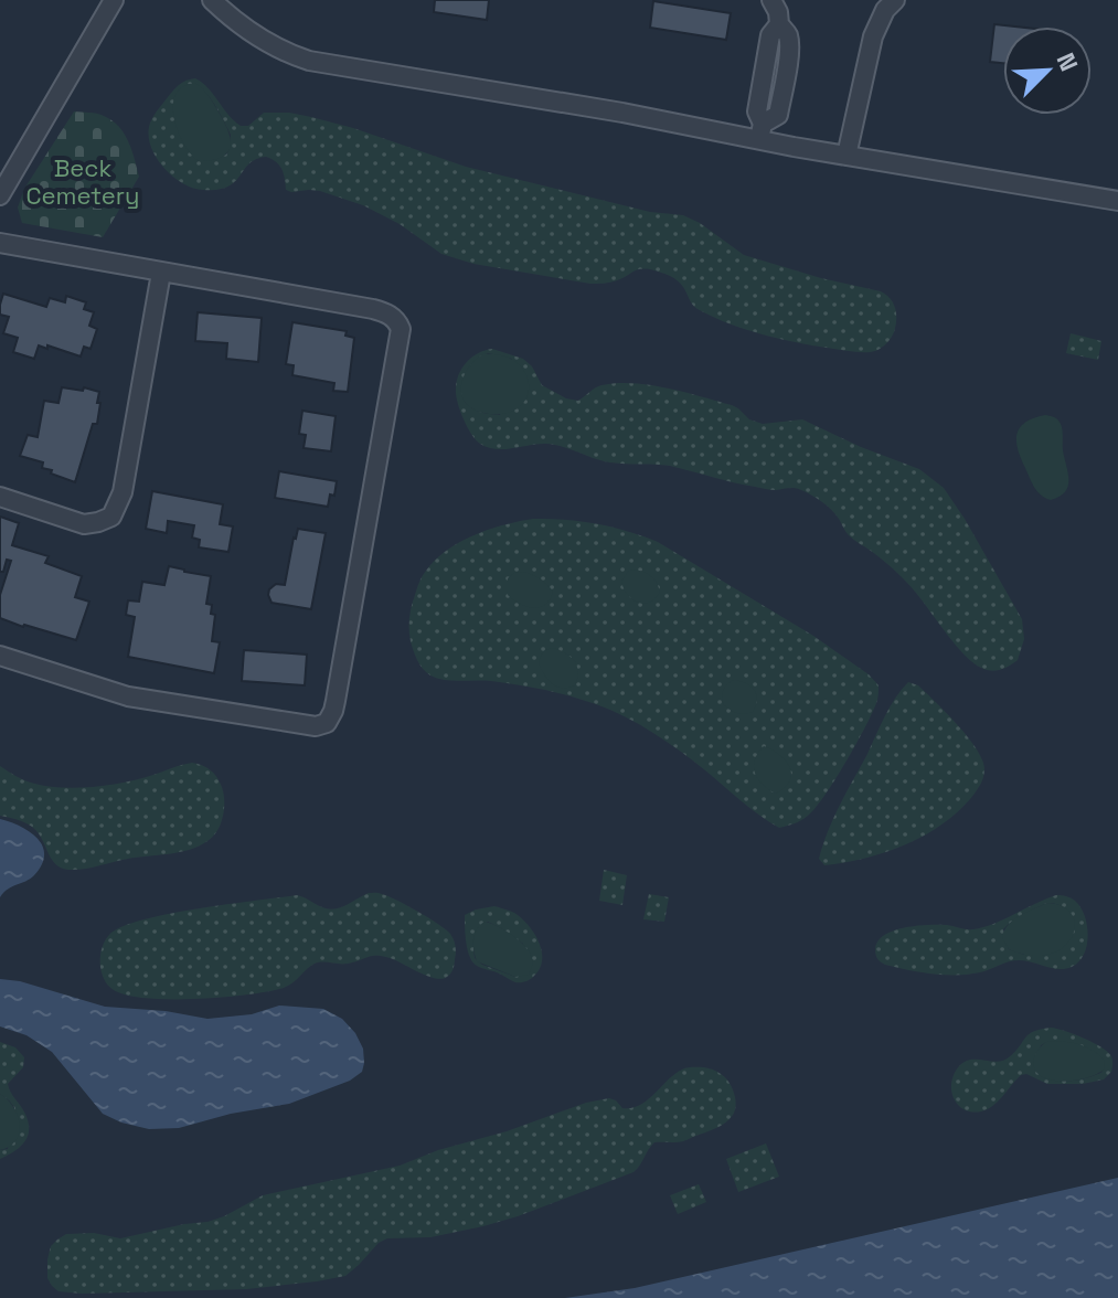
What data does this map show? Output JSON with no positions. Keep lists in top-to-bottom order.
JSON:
{
  "parks": ["Beck Cemetery"],
  "north": "top right"
}
